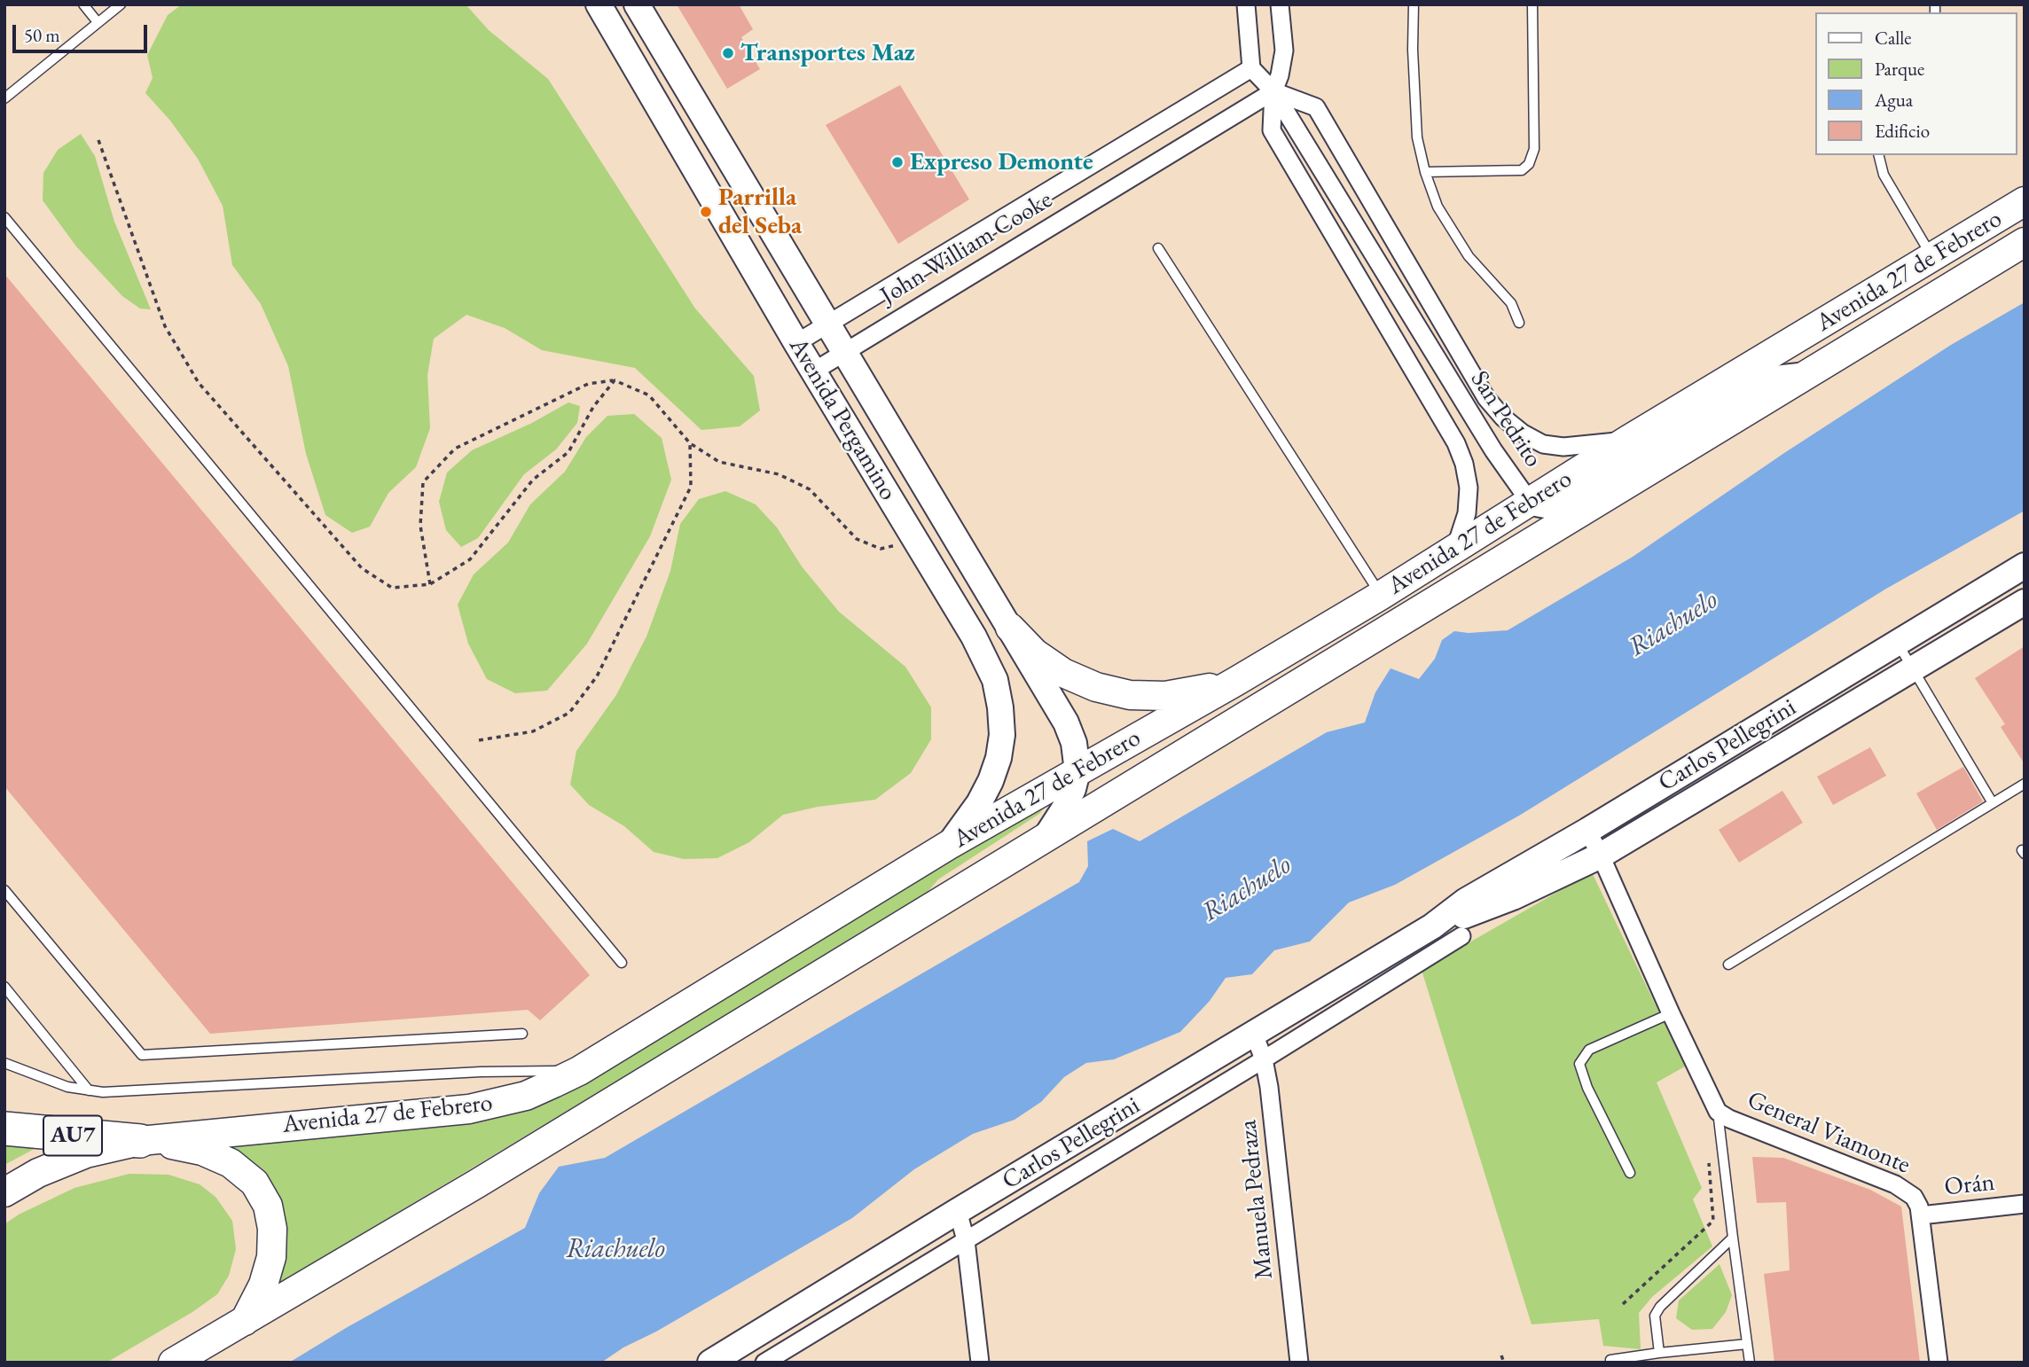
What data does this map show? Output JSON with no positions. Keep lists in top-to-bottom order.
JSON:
{
  "streets": {
    "highway": ["AU7"],
    "main road": ["Avenida 27 de Febrero", "Avenida Pergamino", "Carlos Pellegrini"],
    "street": [
      "John William Cooke",
      "San Pedrito",
      "General Viamonte",
      "Orán",
      "Manuela Pedraza"
    ]
  },
  "crossings": [
    ["John William Cooke", "Avenida Pergamino"],
    ["John William Cooke", "San Pedrito"],
    ["Avenida 27 de Febrero", "Avenida Pergamino"],
    ["Avenida 27 de Febrero", "San Pedrito"],
    ["Avenida 27 de Febrero", "AU7"],
    ["Carlos Pellegrini", "General Viamonte"],
    ["Carlos Pellegrini", "Manuela Pedraza"],
    ["General Viamonte", "Orán"]
  ],
  "water": ["Riachuelo"],
  "places": ["Transportes Maz", "Expreso Demonte", "Parrilla del Seba"],
  "legend": [
    "Calle",
    "Parque",
    "Agua",
    "Edificio"
  ],
  "scale_bar": "50 m"
}
